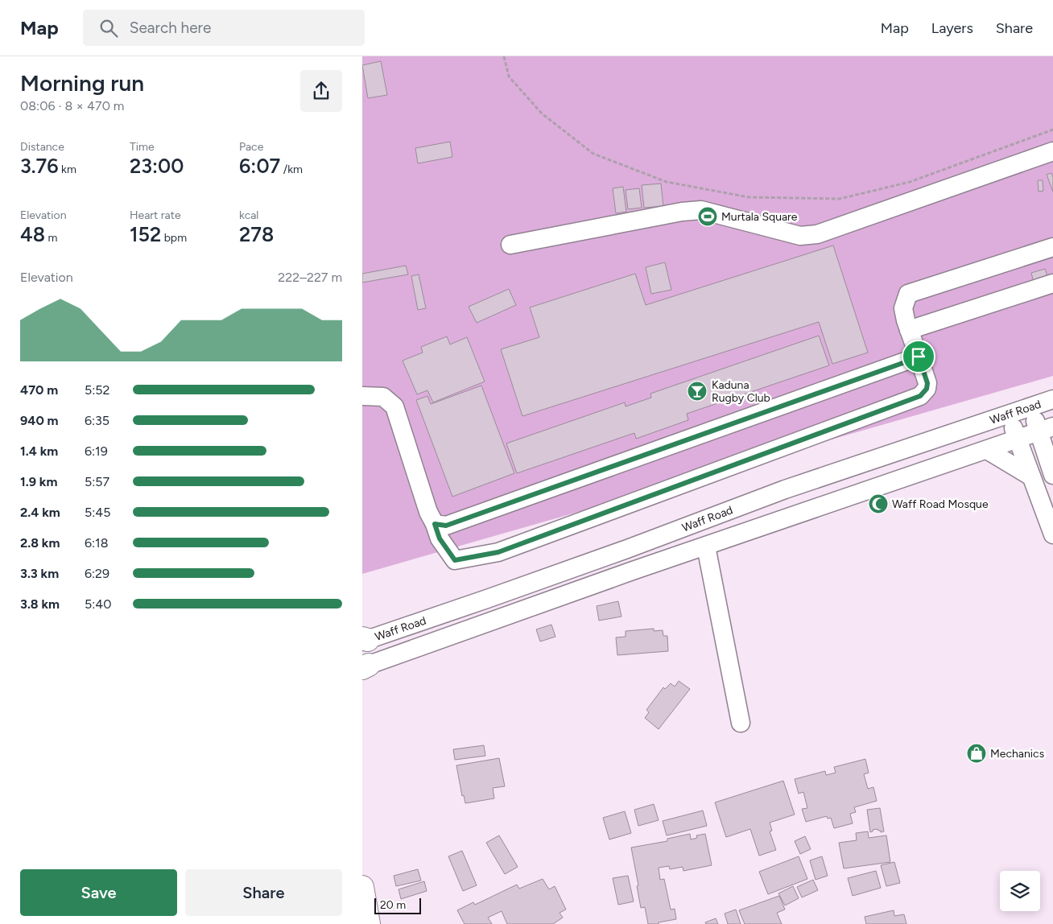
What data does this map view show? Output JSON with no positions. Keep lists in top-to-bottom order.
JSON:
{
  "streets": {
    "street": ["Waff Road"]
  },
  "places": {
    "sports": ["Murtala Square"],
    "bar": ["Kaduna Rugby Club"],
    "mosque": ["Waff Road Mosque"],
    "shop": ["Mechanics"]
  },
  "scale_bar": "20 m",
  "page": {
    "header": "Map",
    "search": "Search here",
    "nav": ["Map", "Layers", "Share"],
    "heading": ["Morning run", "08:06 · 8 × 470 m"],
    "stats": [
      ["Distance", "3.76 km"],
      ["Time", "23:00"],
      ["Pace", "6:07 /km"],
      ["Elevation", "48 m"],
      ["Heart rate", "152 bpm"],
      ["kcal", "278"]
    ],
    "chart": ["Elevation", "222–227 m"],
    "list": [
      {
        "name": "470 m",
        "note": "5:52"
      },
      {
        "name": "940 m",
        "note": "6:35"
      },
      {
        "name": "1.4 km",
        "note": "6:19"
      },
      {
        "name": "1.9 km",
        "note": "5:57"
      },
      {
        "name": "2.4 km",
        "note": "5:45"
      },
      {
        "name": "2.8 km",
        "note": "6:18"
      },
      {
        "name": "3.3 km",
        "note": "6:29"
      },
      {
        "name": "3.8 km",
        "note": "5:40"
      }
    ],
    "buttons": ["Save", "Share"],
    "scale": "20 m"
  }
}
